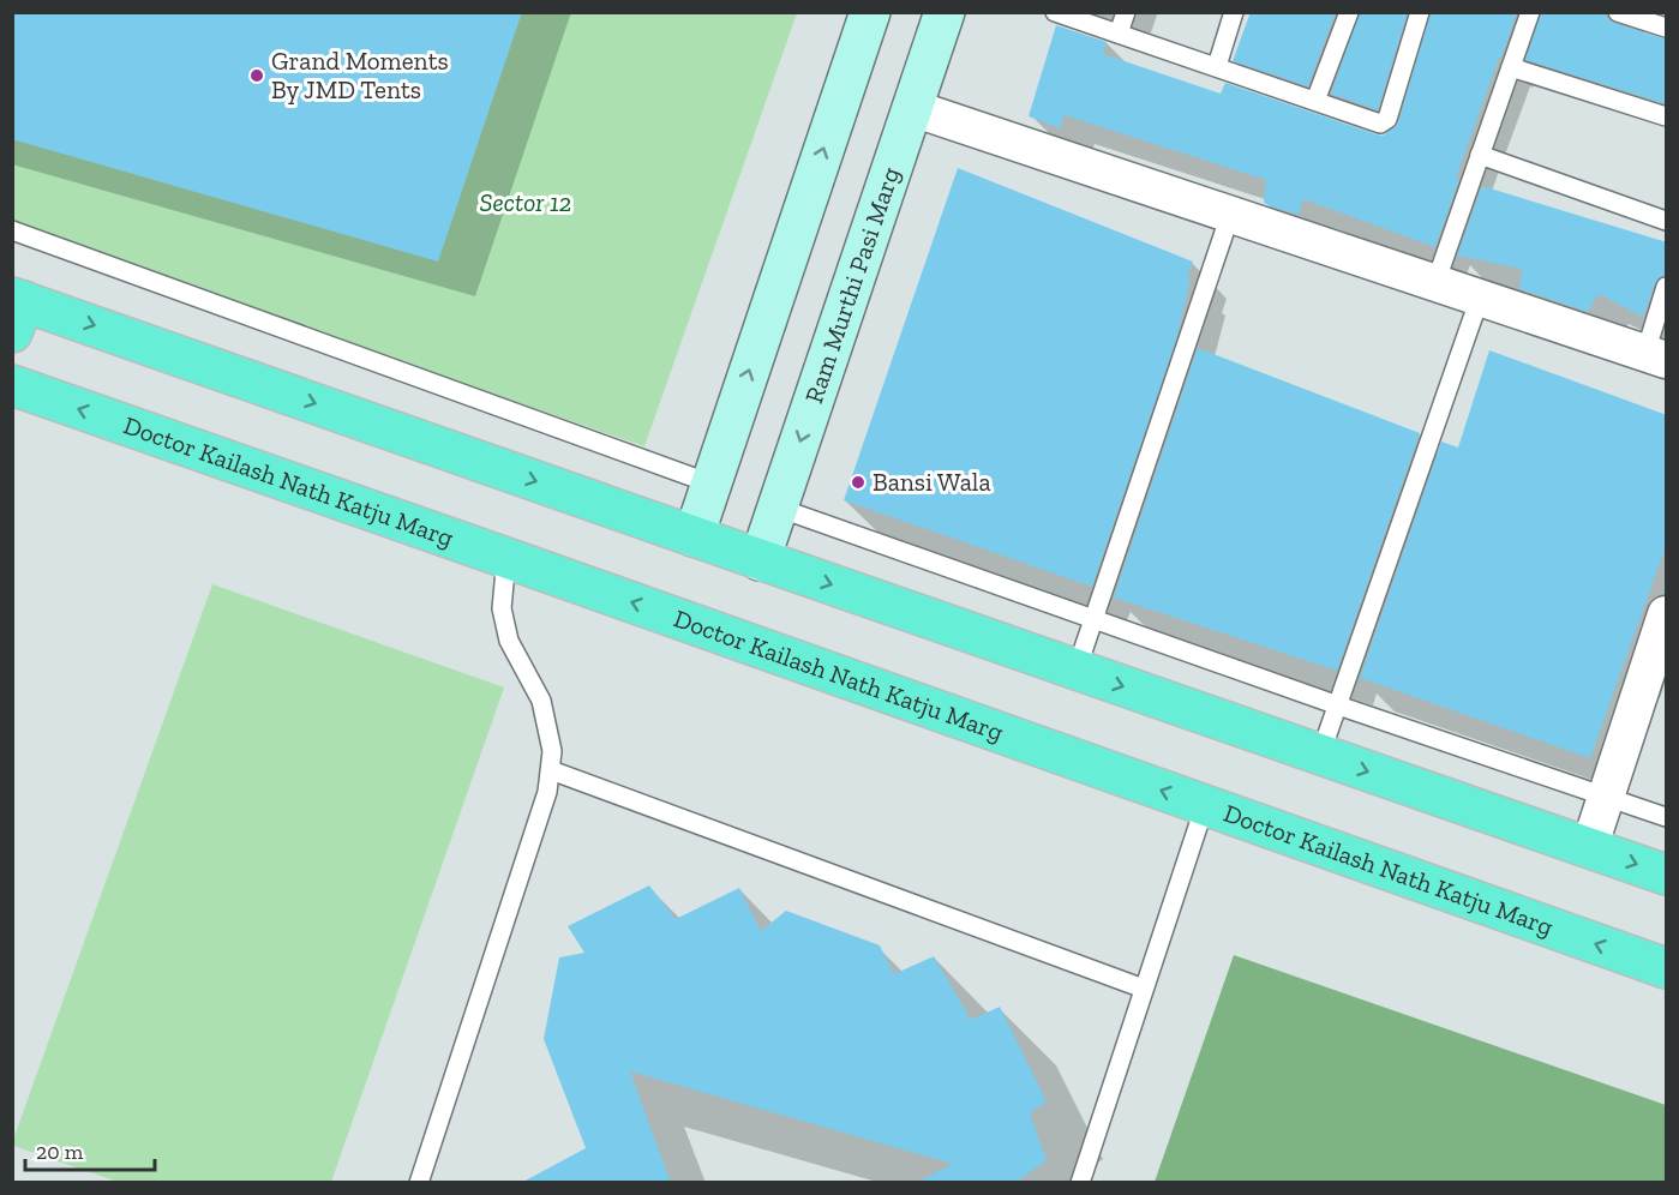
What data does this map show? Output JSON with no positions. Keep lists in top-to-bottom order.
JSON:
{
  "streets": {
    "main road": ["Doctor Kailash Nath Katju Marg"],
    "street": ["Ram Murthi Pasi Marg"]
  },
  "parks": ["Sector 12"],
  "places": ["Grand Moments By JMD Tents", "Bansi Wala"],
  "scale_bar": "20 m"
}
